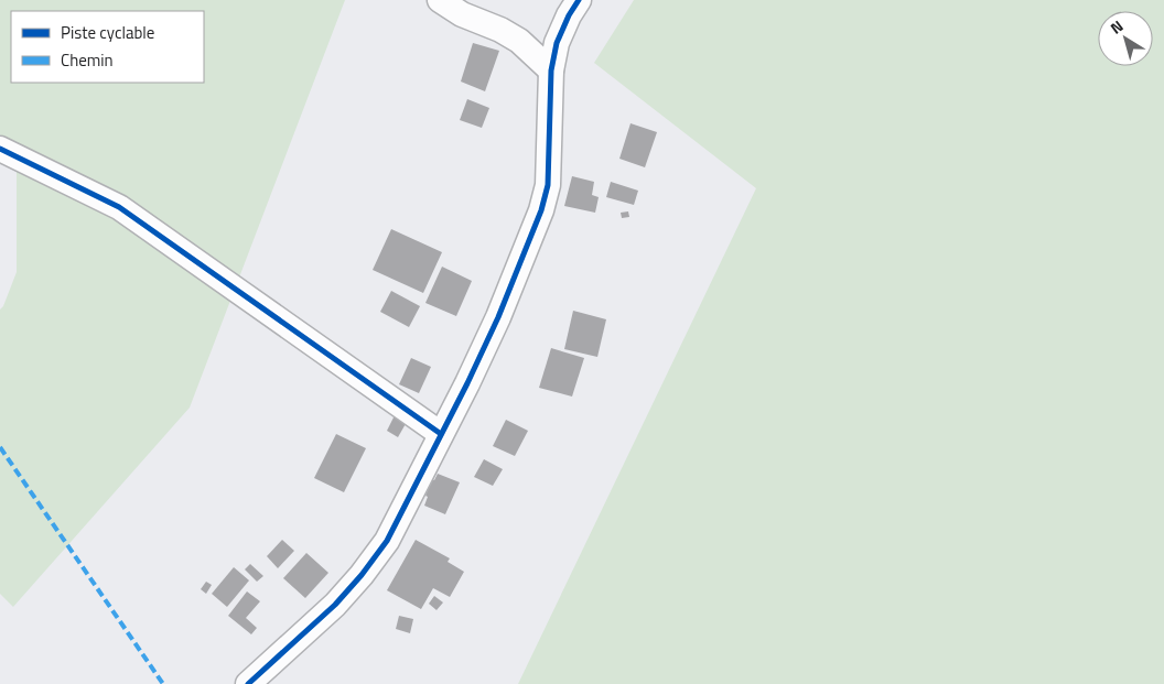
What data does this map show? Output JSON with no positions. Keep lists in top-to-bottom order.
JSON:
{
  "legend": ["Piste cyclable", "Chemin"],
  "north": "top left"
}
